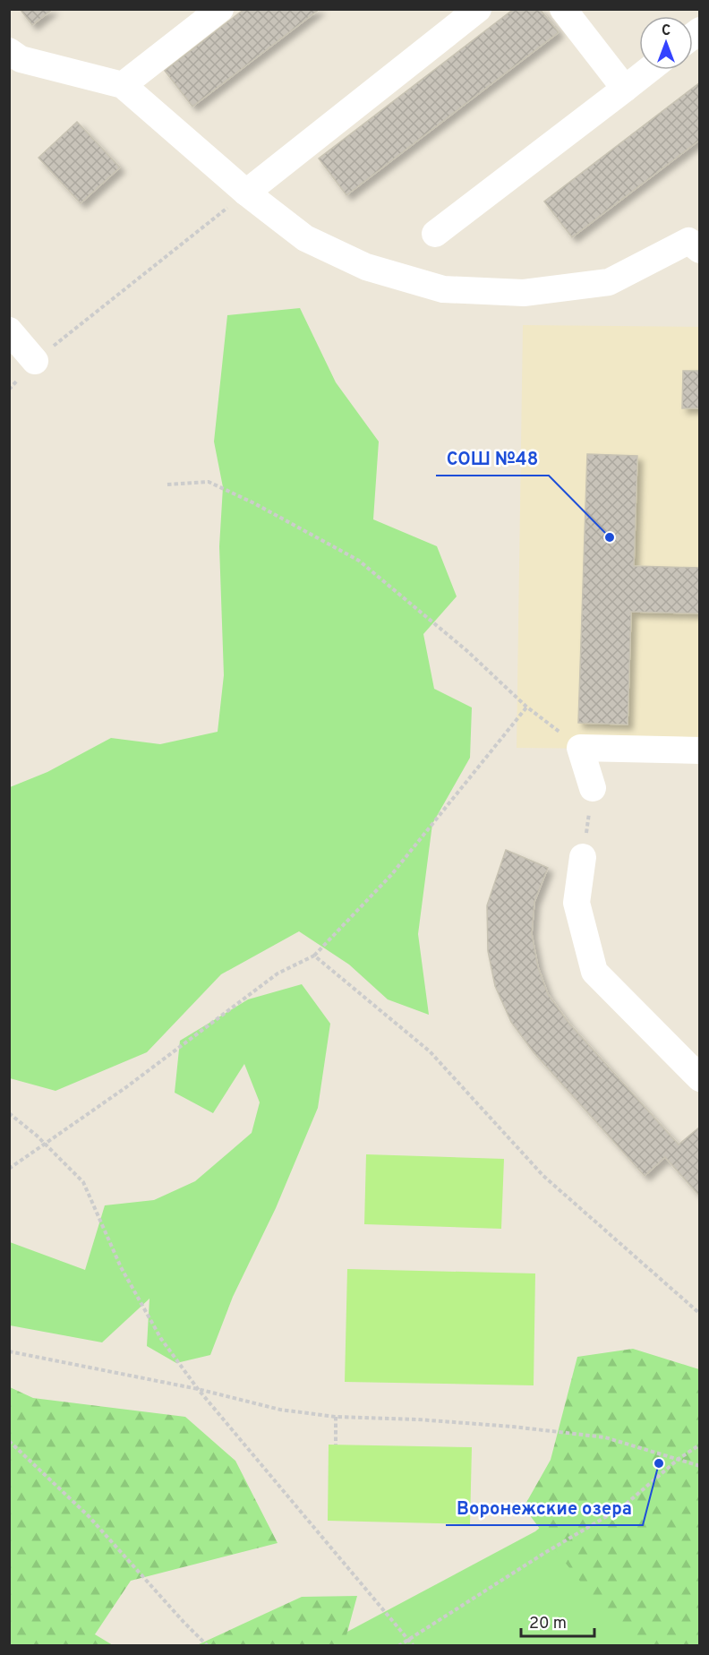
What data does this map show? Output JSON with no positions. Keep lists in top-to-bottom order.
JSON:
{
  "places": ["СОШ №48", "Воронежские озера"],
  "scale_bar": "20 m",
  "north": "top"
}
